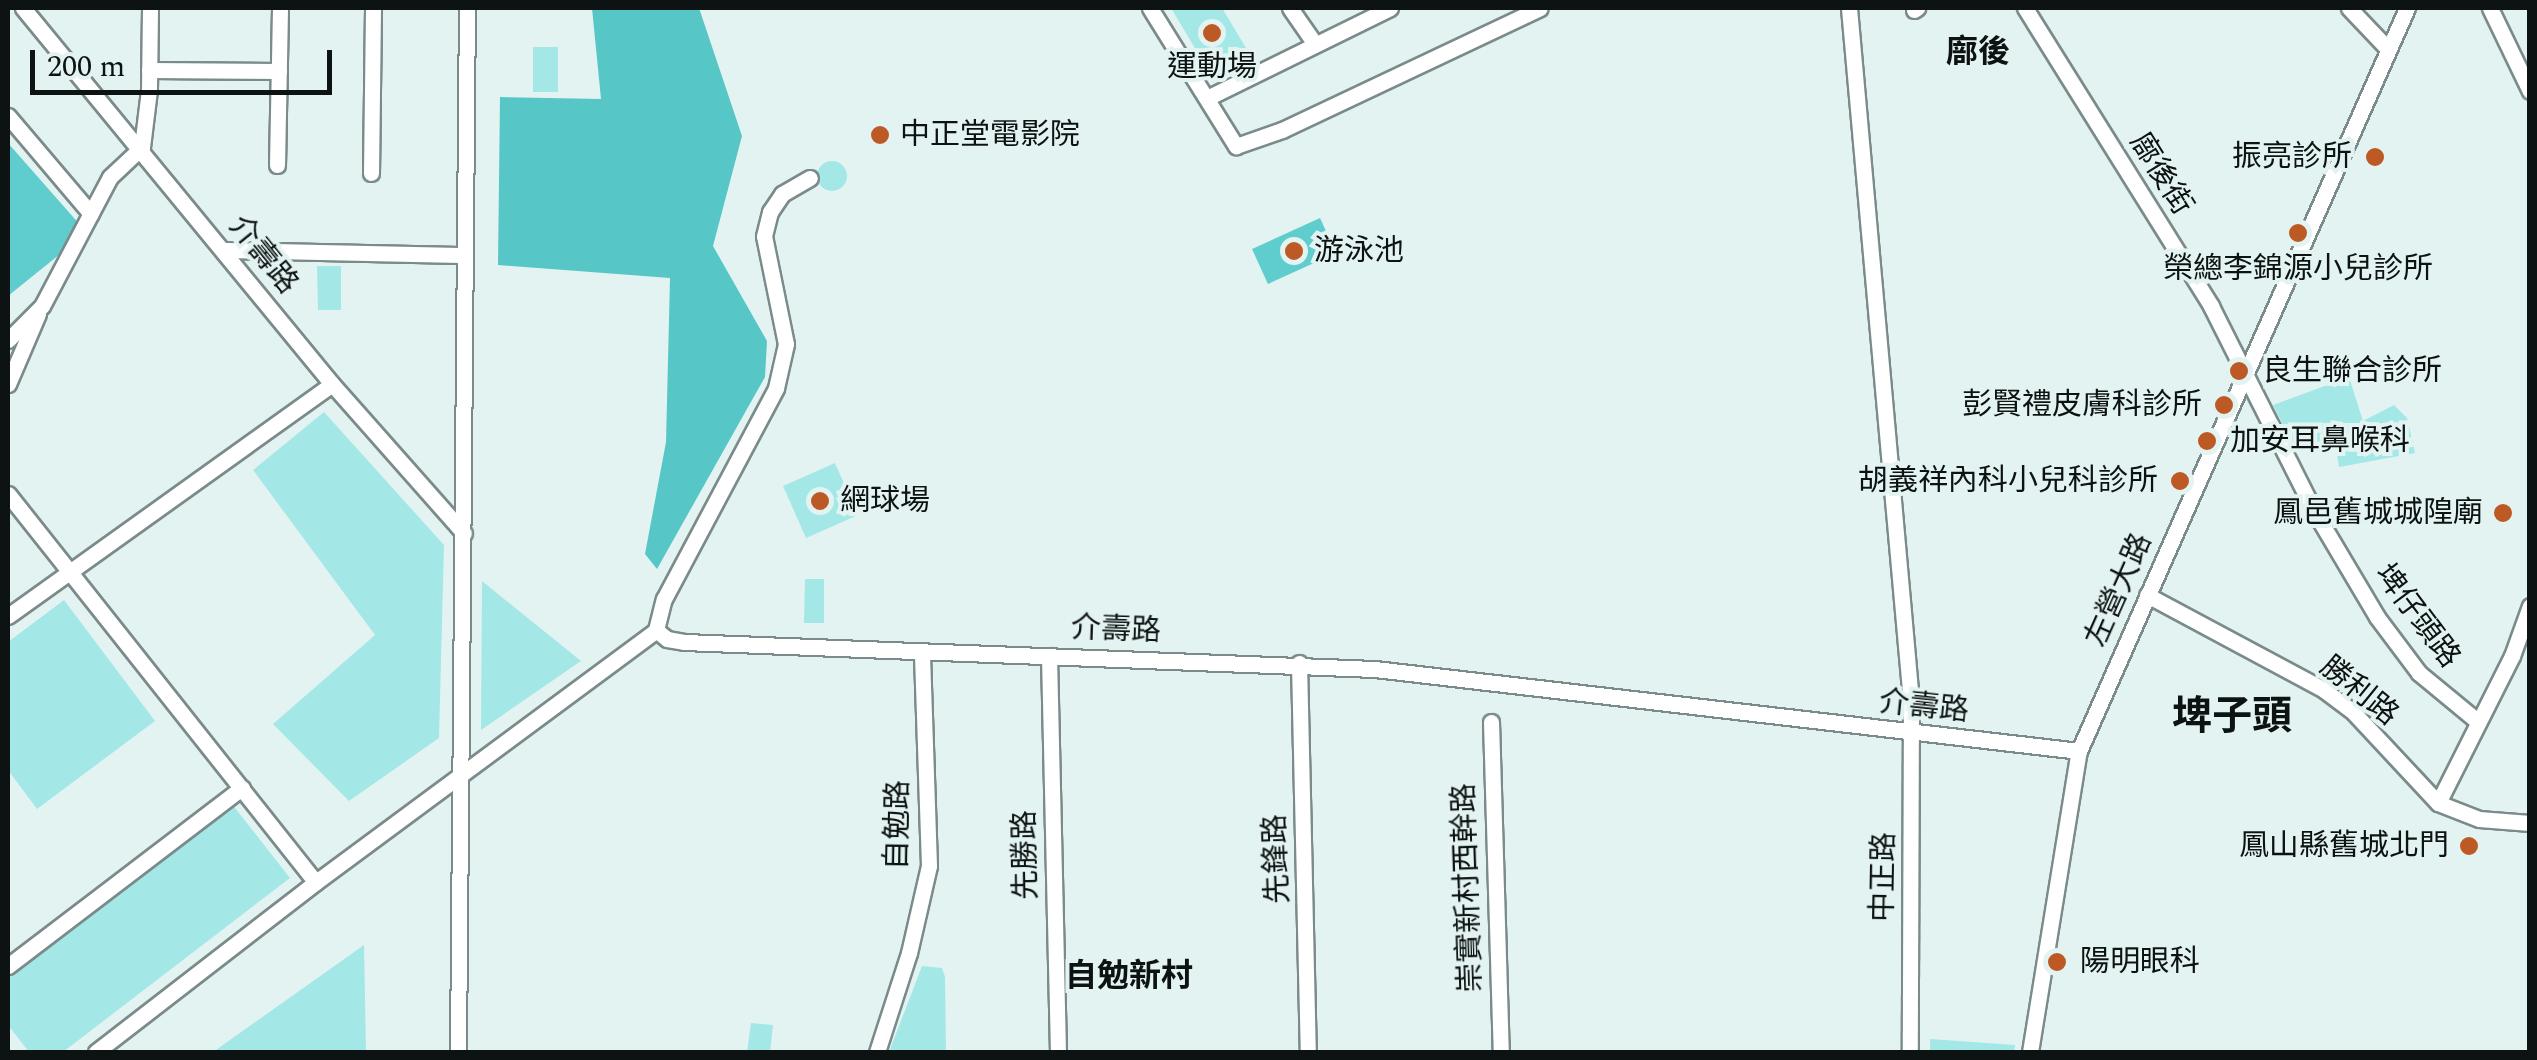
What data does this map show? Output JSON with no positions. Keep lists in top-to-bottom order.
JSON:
{
  "streets": {
    "street": [
      "廍後街",
      "介壽路",
      "左營大路",
      "埤仔頭路",
      "勝利路",
      "自勉路",
      "先勝路",
      "先鋒路",
      "中正路",
      "崇實新村西幹路"
    ]
  },
  "crossings": [
    ["廍後街", "左營大路"],
    ["廍後街", "埤仔頭路"],
    ["介壽路", "左營大路"],
    ["介壽路", "自勉路"],
    ["介壽路", "先勝路"],
    ["介壽路", "先鋒路"],
    ["介壽路", "中正路"],
    ["左營大路", "埤仔頭路"],
    ["左營大路", "勝利路"]
  ],
  "districts": ["廍後", "埤子頭", "自勉新村"],
  "places": [
    "運動場",
    "中正堂電影院",
    "振亮診所",
    "榮總李錦源小兒診所",
    "游泳池",
    "良生聯合診所",
    "彭賢禮皮膚科診所",
    "加安耳鼻喉科",
    "胡義祥內科小兒科診所",
    "網球場",
    "鳳邑舊城城隍廟",
    "鳳山縣舊城北門",
    "陽明眼科"
  ],
  "scale_bar": "200 m"
}
